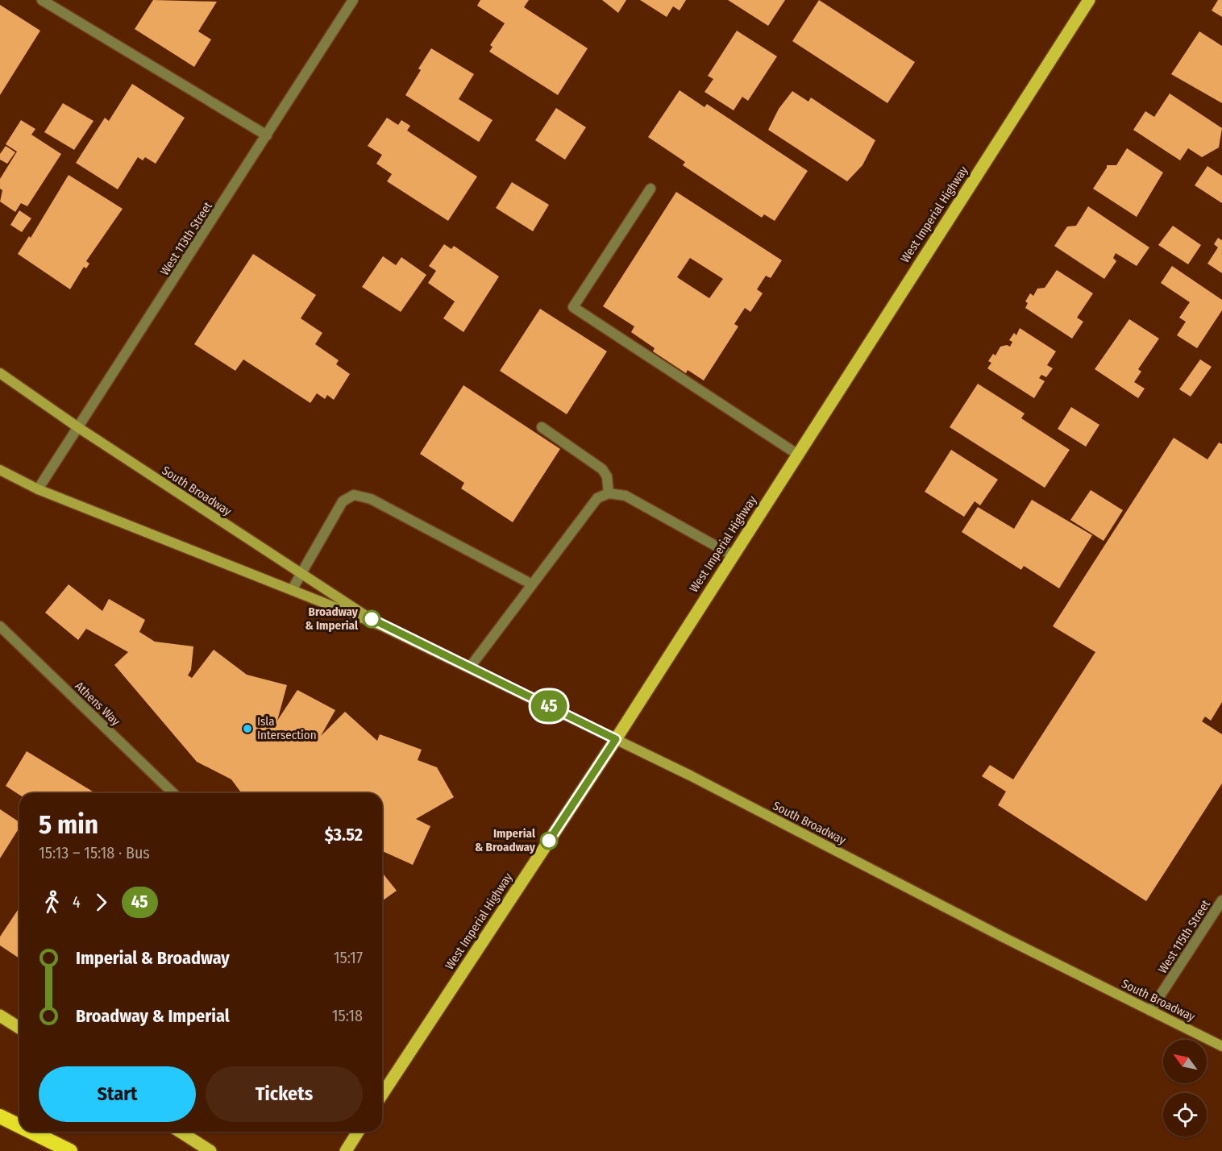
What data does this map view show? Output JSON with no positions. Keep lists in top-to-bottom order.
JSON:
{
  "streets": {
    "main road": ["West Imperial Highway", "South Broadway"],
    "street": ["West 113th Street", "Athens Way", "West 115th Street"]
  },
  "crossings": [
    ["West Imperial Highway", "South Broadway"],
    ["West 113th Street", "South Broadway"],
    ["South Broadway", "West 115th Street"]
  ],
  "places": ["Broadway & Imperial", "Isla Intersection", "Imperial & Broadway"],
  "lines": ["bus line 45"],
  "north": "top left",
  "page": {
    "on_map": "45",
    "heading": ["5 min", "15:13 – 15:18 · Bus", "$3.52"],
    "legs": ["4", "45"],
    "list": [
      {
        "name": "Imperial & Broadway",
        "value": "15:17"
      },
      {
        "name": "Broadway & Imperial",
        "value": "15:18"
      }
    ],
    "buttons": ["Start", "Tickets"]
  }
}
